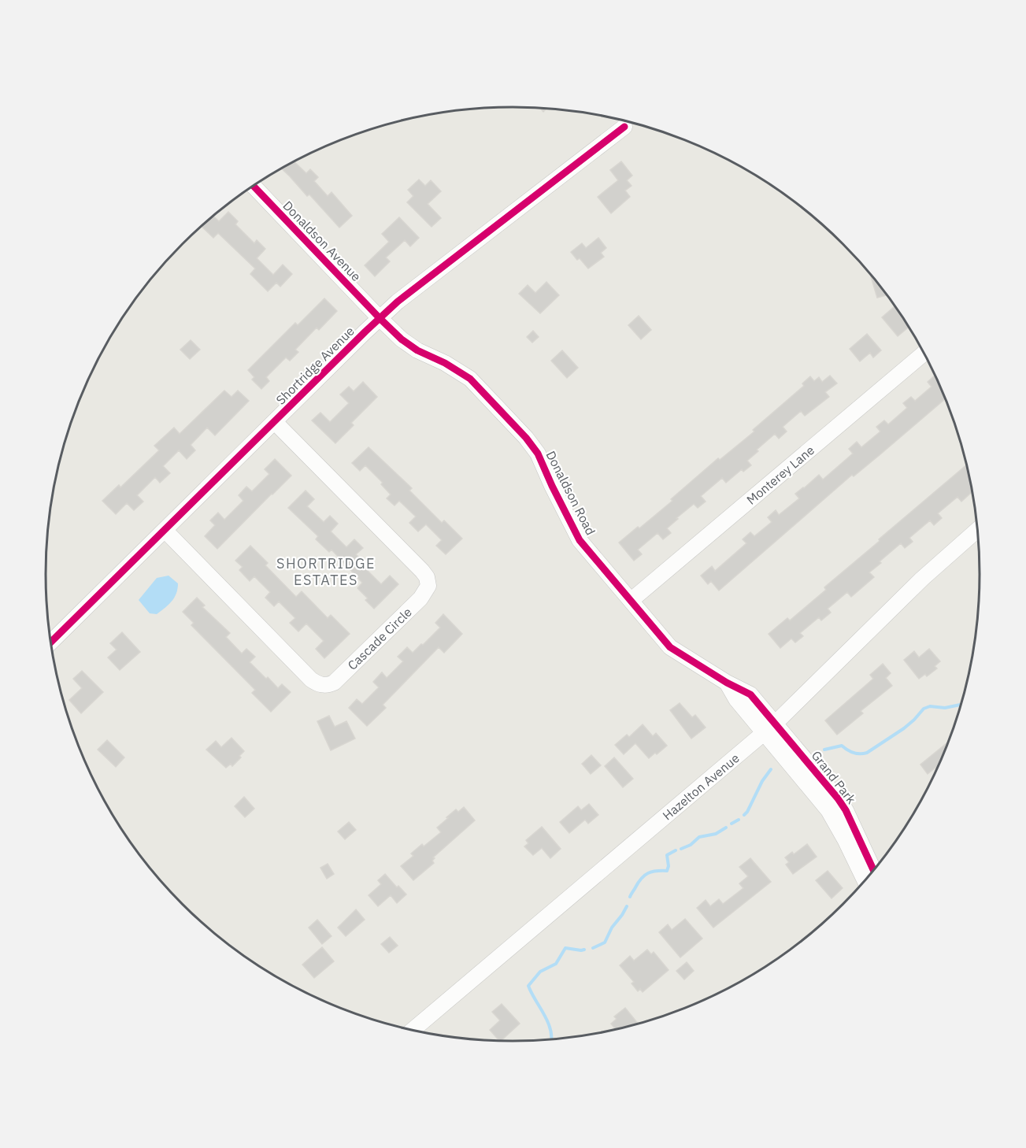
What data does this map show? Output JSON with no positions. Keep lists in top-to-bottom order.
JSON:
{
  "streets": {
    "street": [
      "Donaldson Avenue",
      "Shortridge Avenue",
      "Monterey Lane",
      "Donaldson Road",
      "Cascade Circle",
      "Grand Park",
      "Hazelton Avenue"
    ]
  },
  "crossings": [
    ["Donaldson Avenue", "Shortridge Avenue"],
    ["Donaldson Avenue", "Donaldson Road"],
    ["Shortridge Avenue", "Donaldson Road"],
    ["Shortridge Avenue", "Cascade Circle"],
    ["Monterey Lane", "Donaldson Road"],
    ["Donaldson Road", "Grand Park"],
    ["Donaldson Road", "Hazelton Avenue"],
    ["Grand Park", "Hazelton Avenue"]
  ],
  "districts": ["SHORTRIDGE ESTATES"]
}
